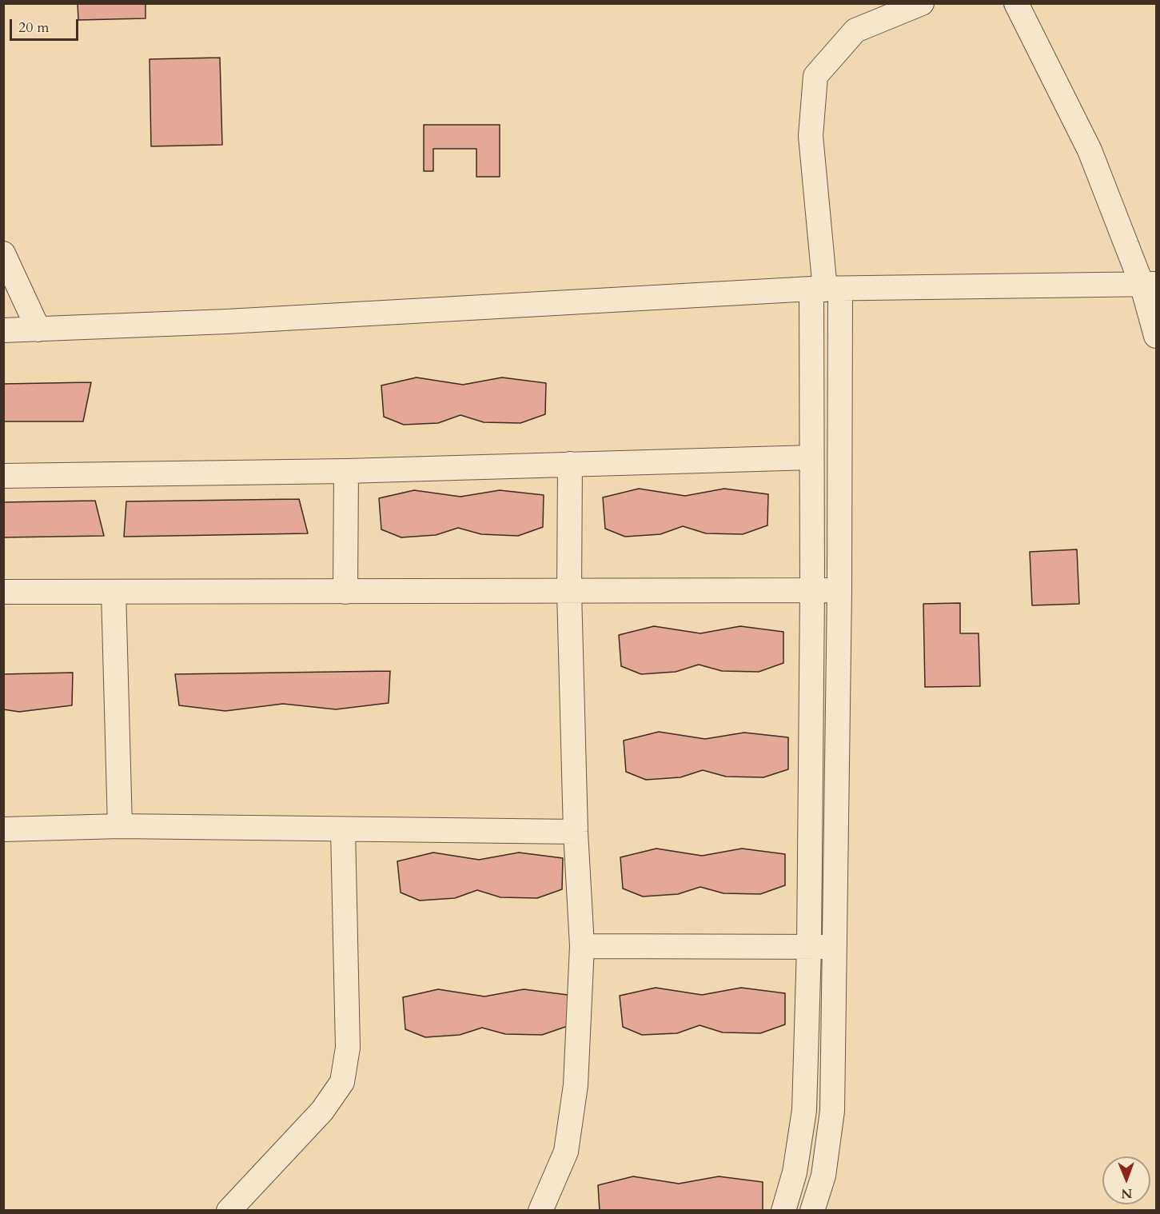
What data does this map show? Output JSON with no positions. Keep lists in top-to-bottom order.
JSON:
{
  "scale_bar": "20 m",
  "north": "bottom"
}
